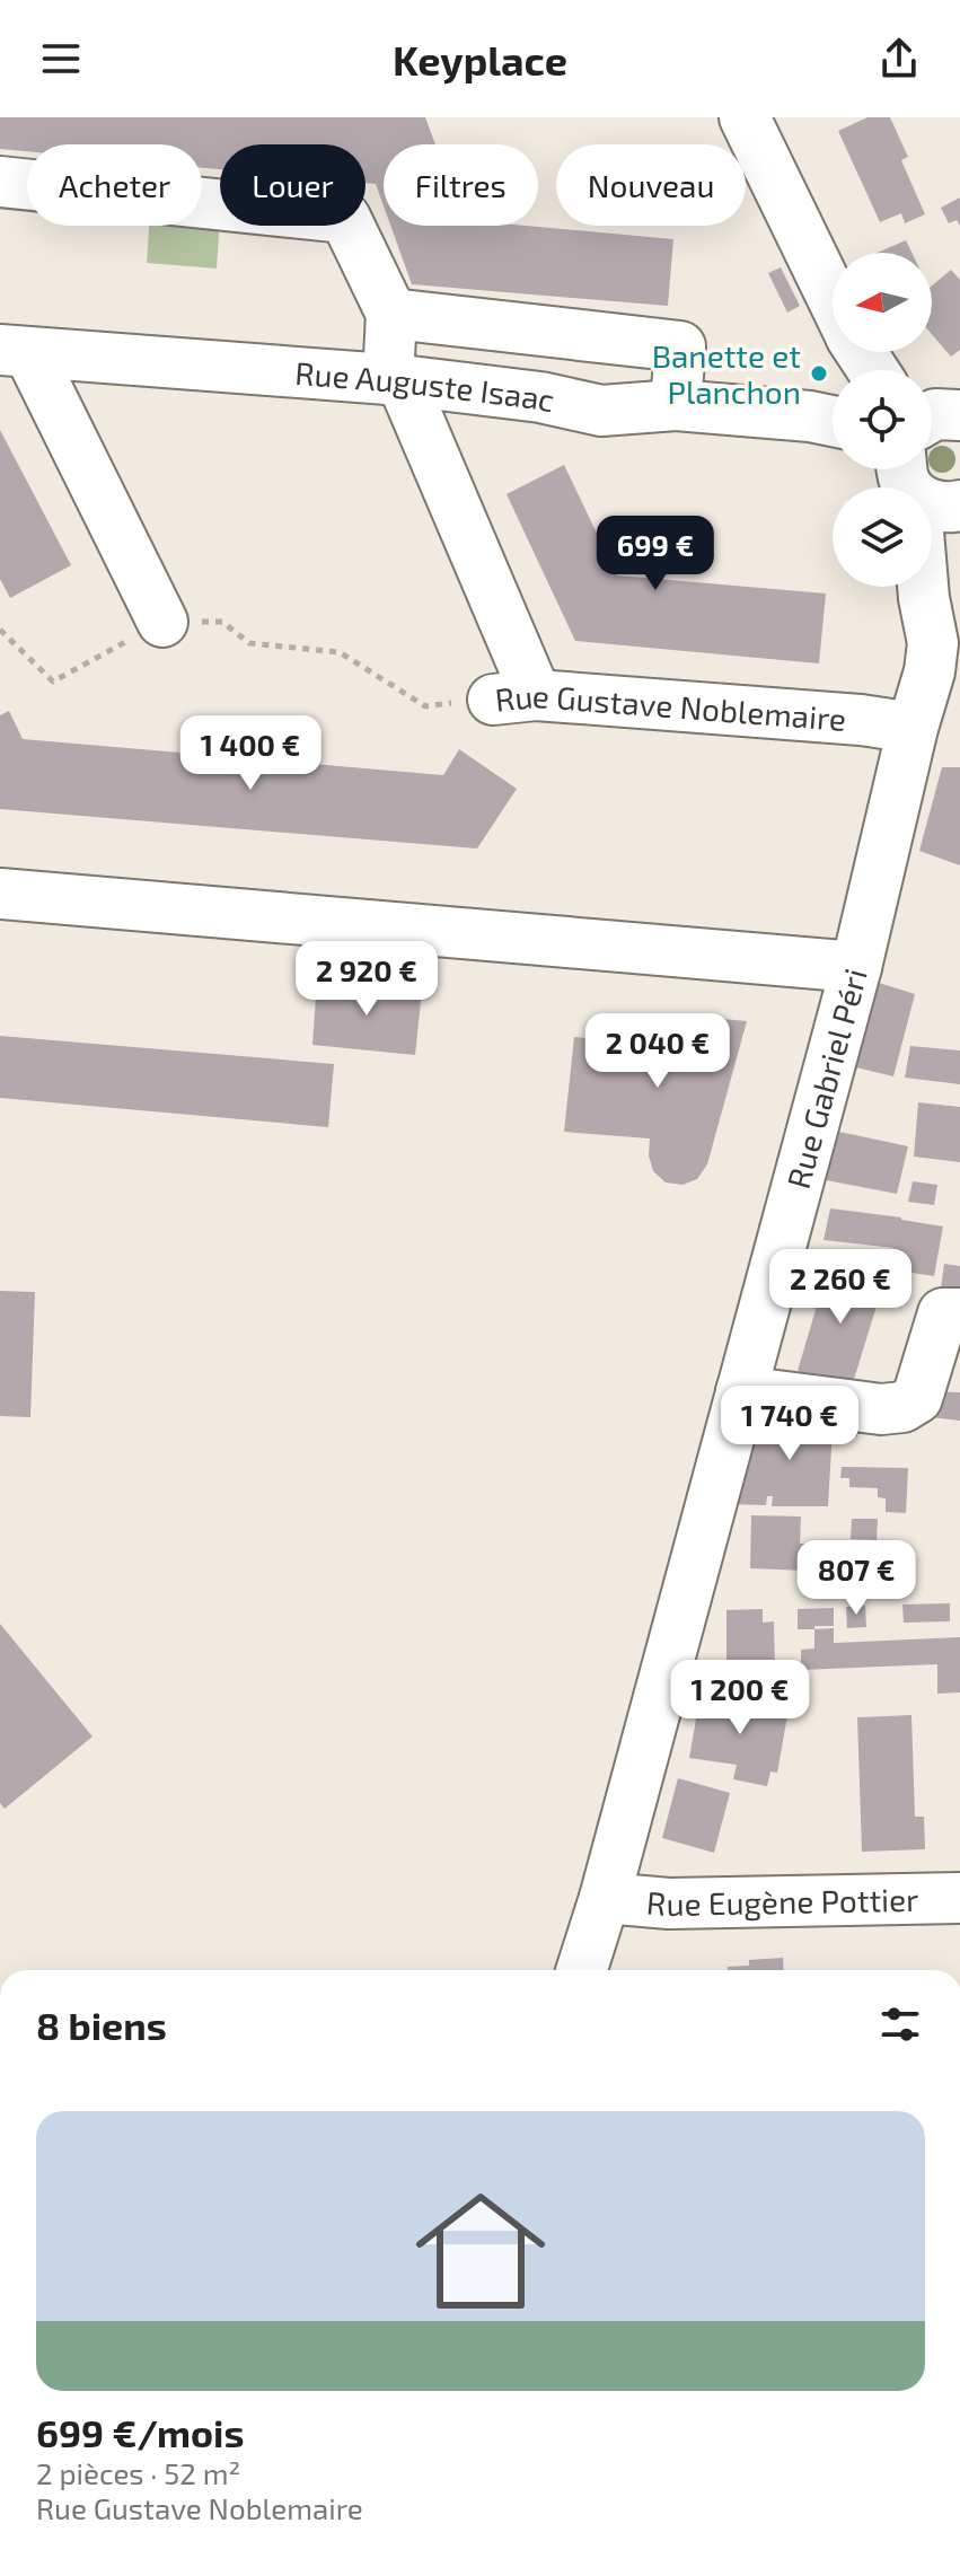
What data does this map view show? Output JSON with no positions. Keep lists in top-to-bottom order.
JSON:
{
  "streets": {
    "street": [
      "Rue Auguste Isaac",
      "Rue Gustave Noblemaire",
      "Rue Gabriel Péri",
      "Rue Eugène Pottier"
    ]
  },
  "crossings": [
    ["Rue Gustave Noblemaire", "Rue Gabriel Péri"],
    ["Rue Gabriel Péri", "Rue Eugène Pottier"]
  ],
  "places": ["Banette et Planchon"],
  "north": "left",
  "page": {
    "header": "Keyplace",
    "chip": [
      "Acheter",
      "Louer",
      "Filtres",
      "Nouveau"
    ],
    "price": [
      "699 €",
      "1 400 €",
      "2 920 €",
      "2 040 €",
      "2 260 €",
      "1 740 €",
      "807 €",
      "1 200 €"
    ],
    "heading": "8 biens",
    "list": [
      {
        "name": "699 €/mois",
        "note": "2 pièces · 52 m² · Rue Gustave Noblemaire"
      }
    ]
  }
}
